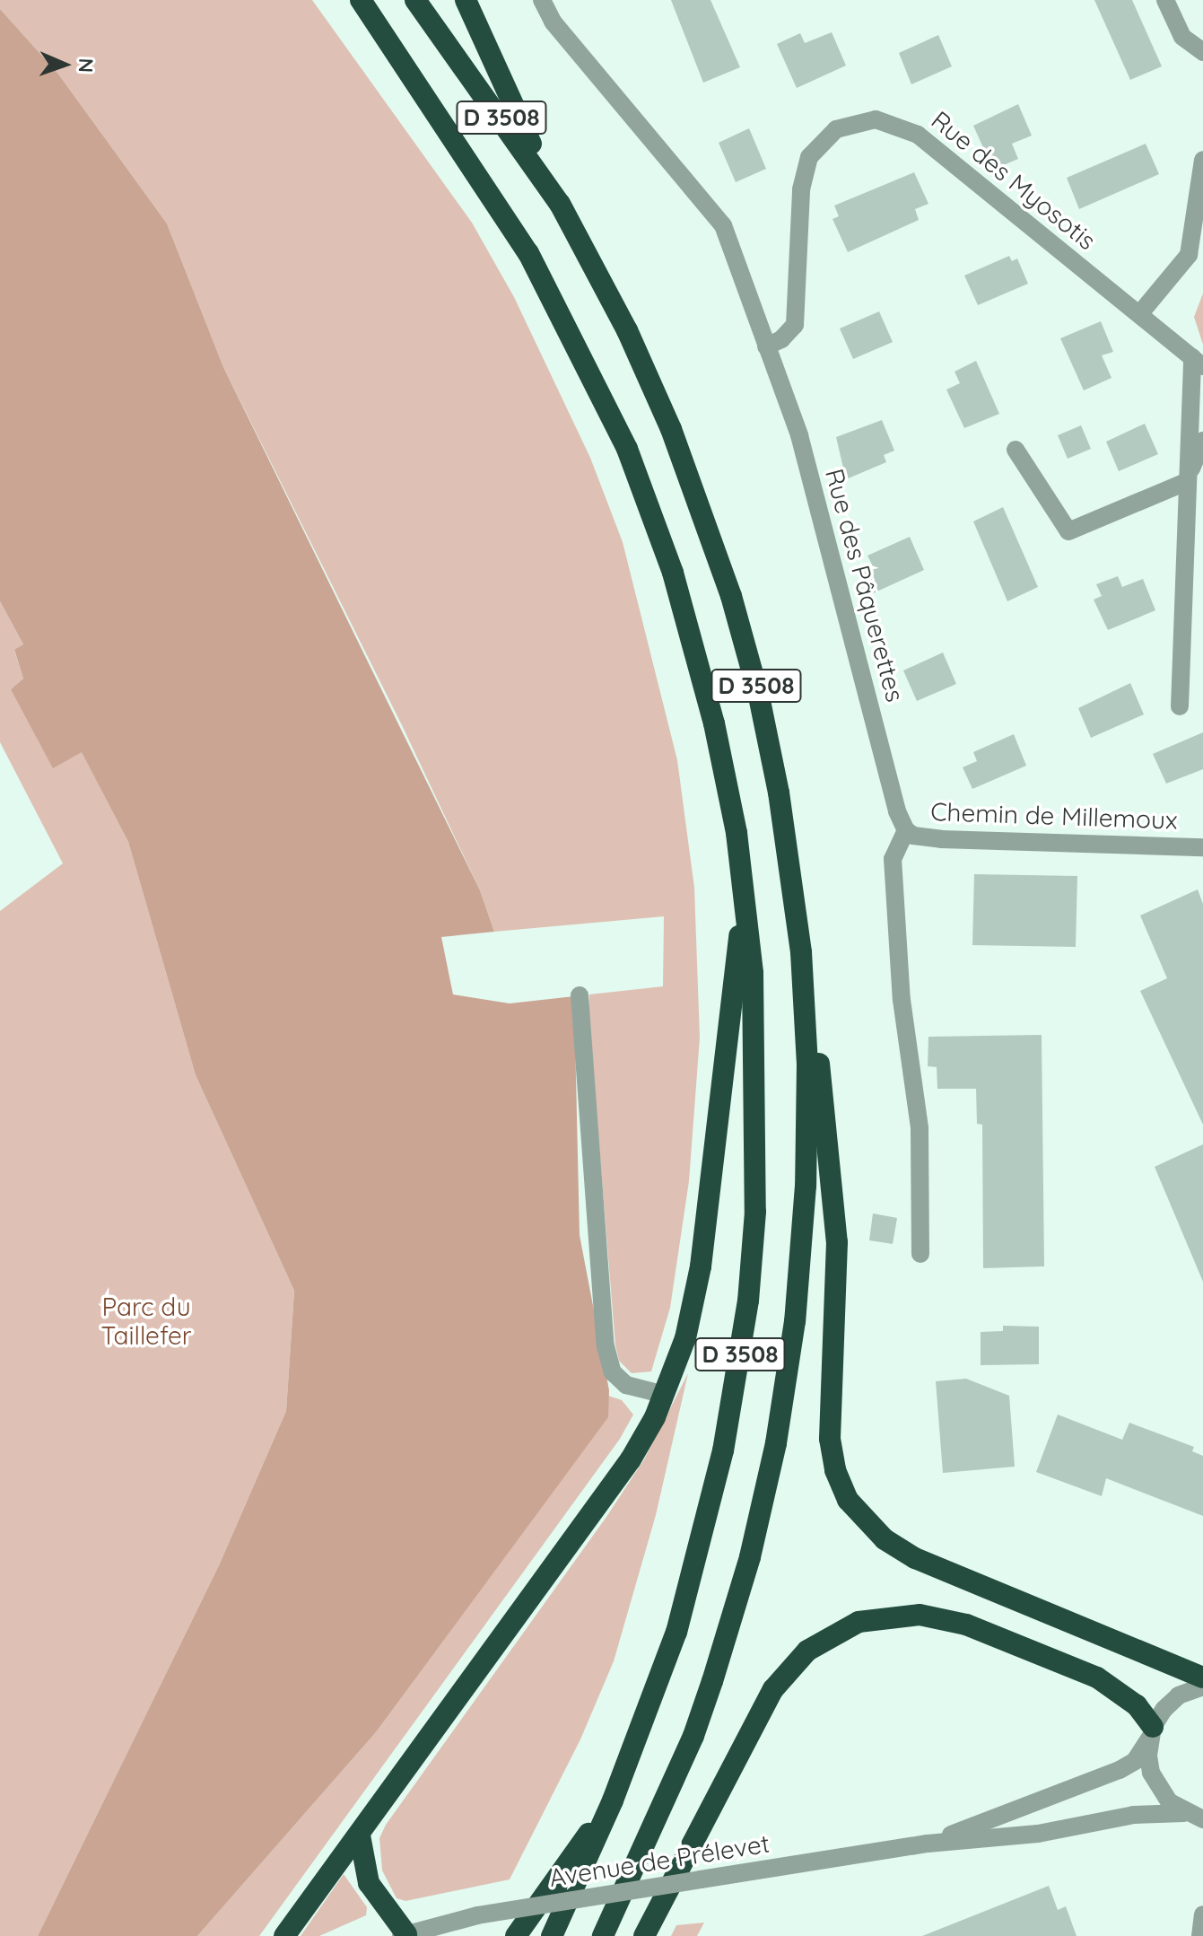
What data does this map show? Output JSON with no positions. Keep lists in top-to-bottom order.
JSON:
{
  "streets": {
    "highway": ["D 3508"],
    "street": [
      "Rue des Myosotis",
      "Rue des Pâquerettes",
      "Chemin de Millemoux",
      "Avenue de Prélevet"
    ]
  },
  "crossings": [
    ["Rue des Myosotis", "Rue des Pâquerettes"],
    ["Rue des Pâquerettes", "Chemin de Millemoux"]
  ],
  "parks": ["Parc du Taillefer"],
  "north": "right"
}
